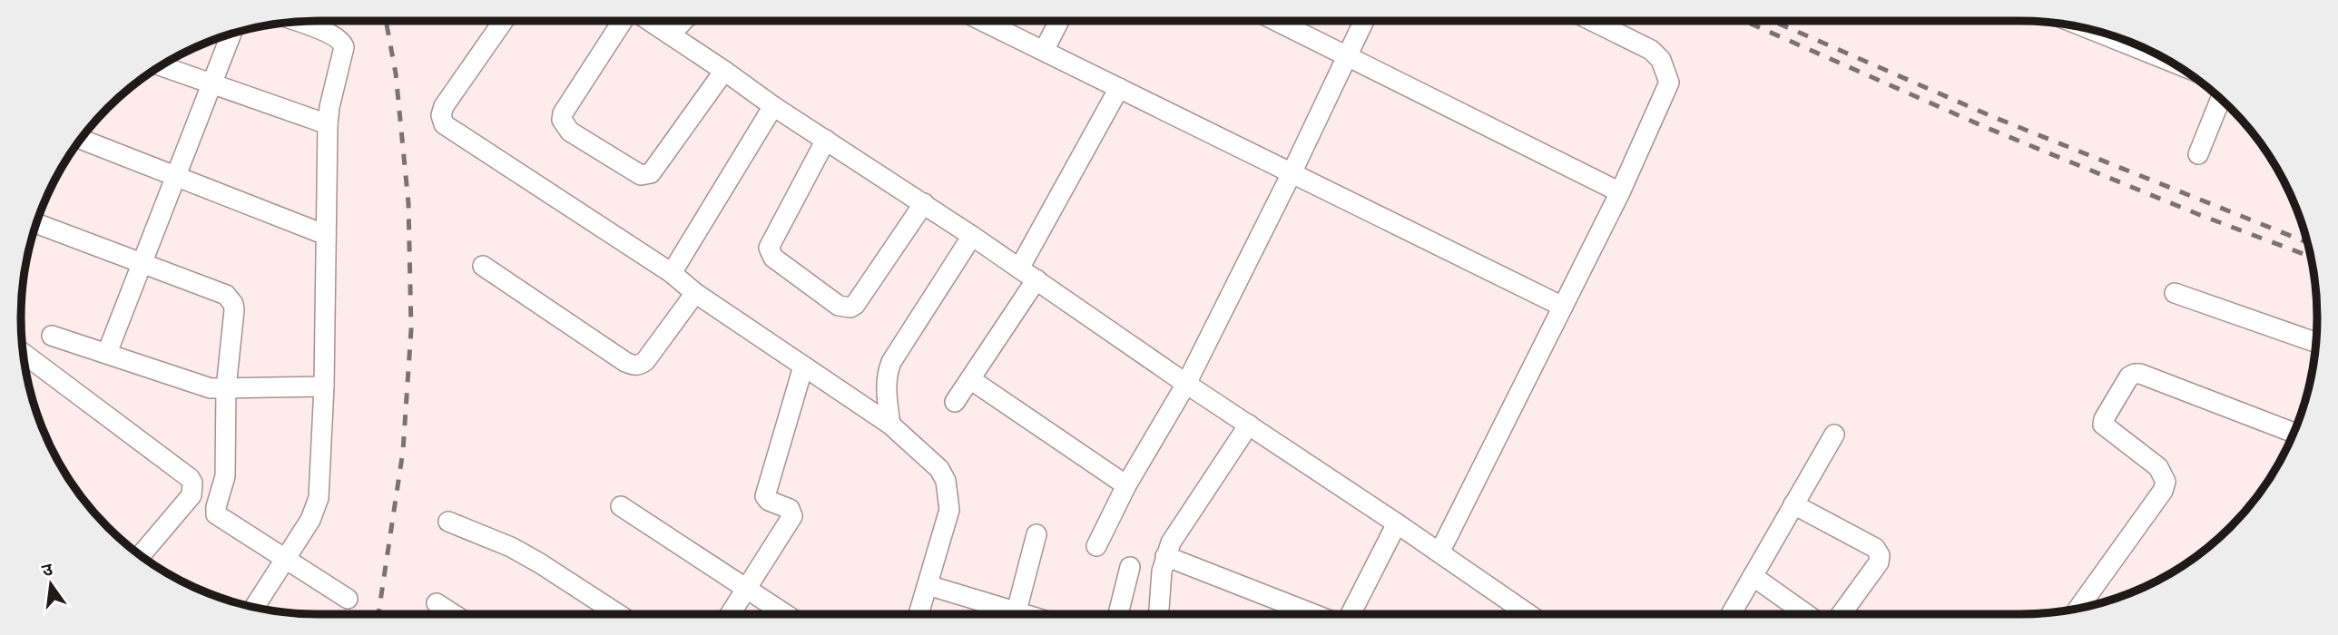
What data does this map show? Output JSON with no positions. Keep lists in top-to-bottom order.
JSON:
{
  "north": "top"
}
